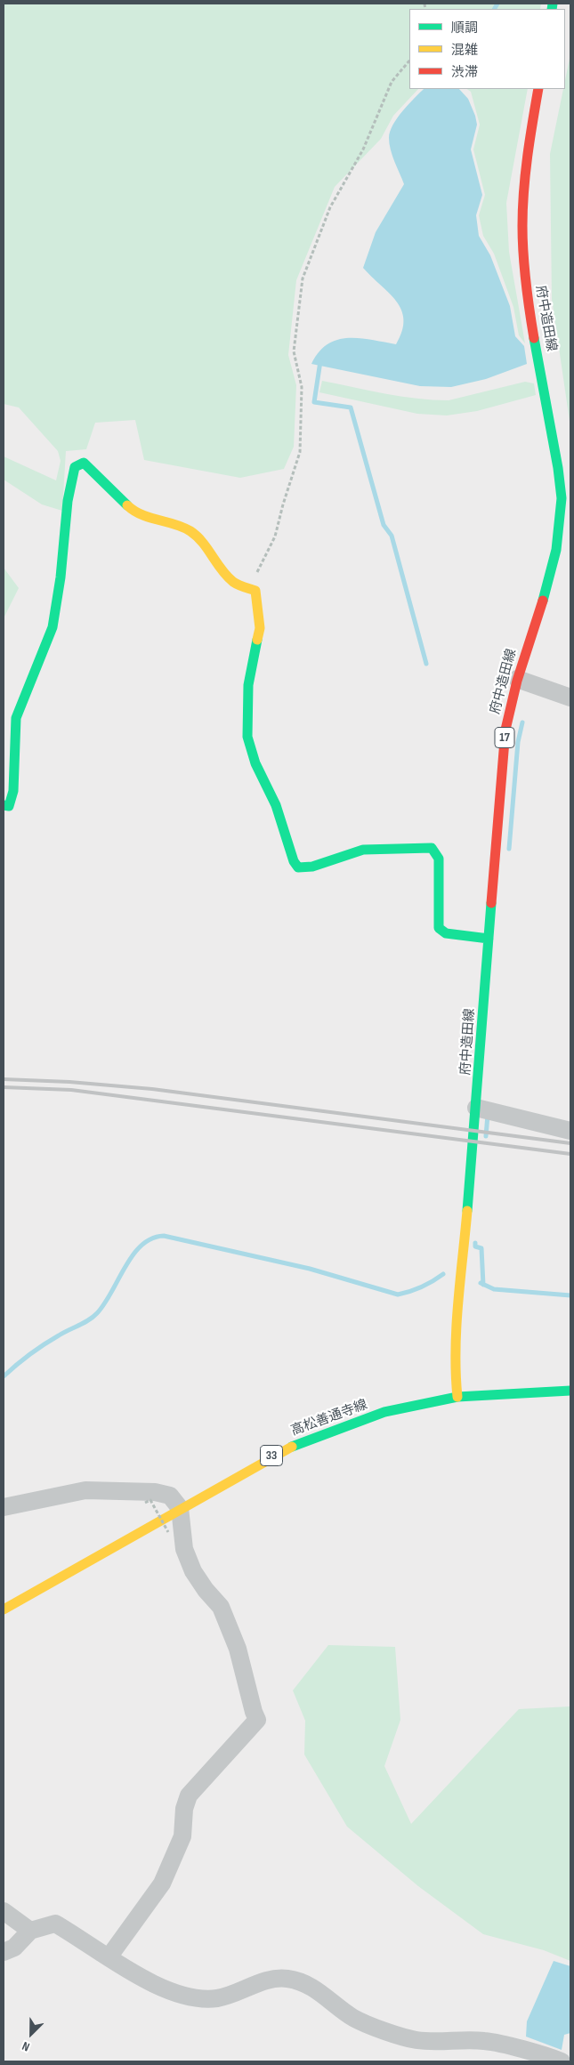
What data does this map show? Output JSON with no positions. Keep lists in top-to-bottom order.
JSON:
{
  "streets": {
    "main road": [
      "府中造田線",
      "17",
      "高松善通寺線",
      "33"
    ]
  },
  "crossings": [
    ["府中造田線", "高松善通寺線"]
  ],
  "legend": ["順調", "混雑", "渋滞"],
  "north": "bottom left"
}
